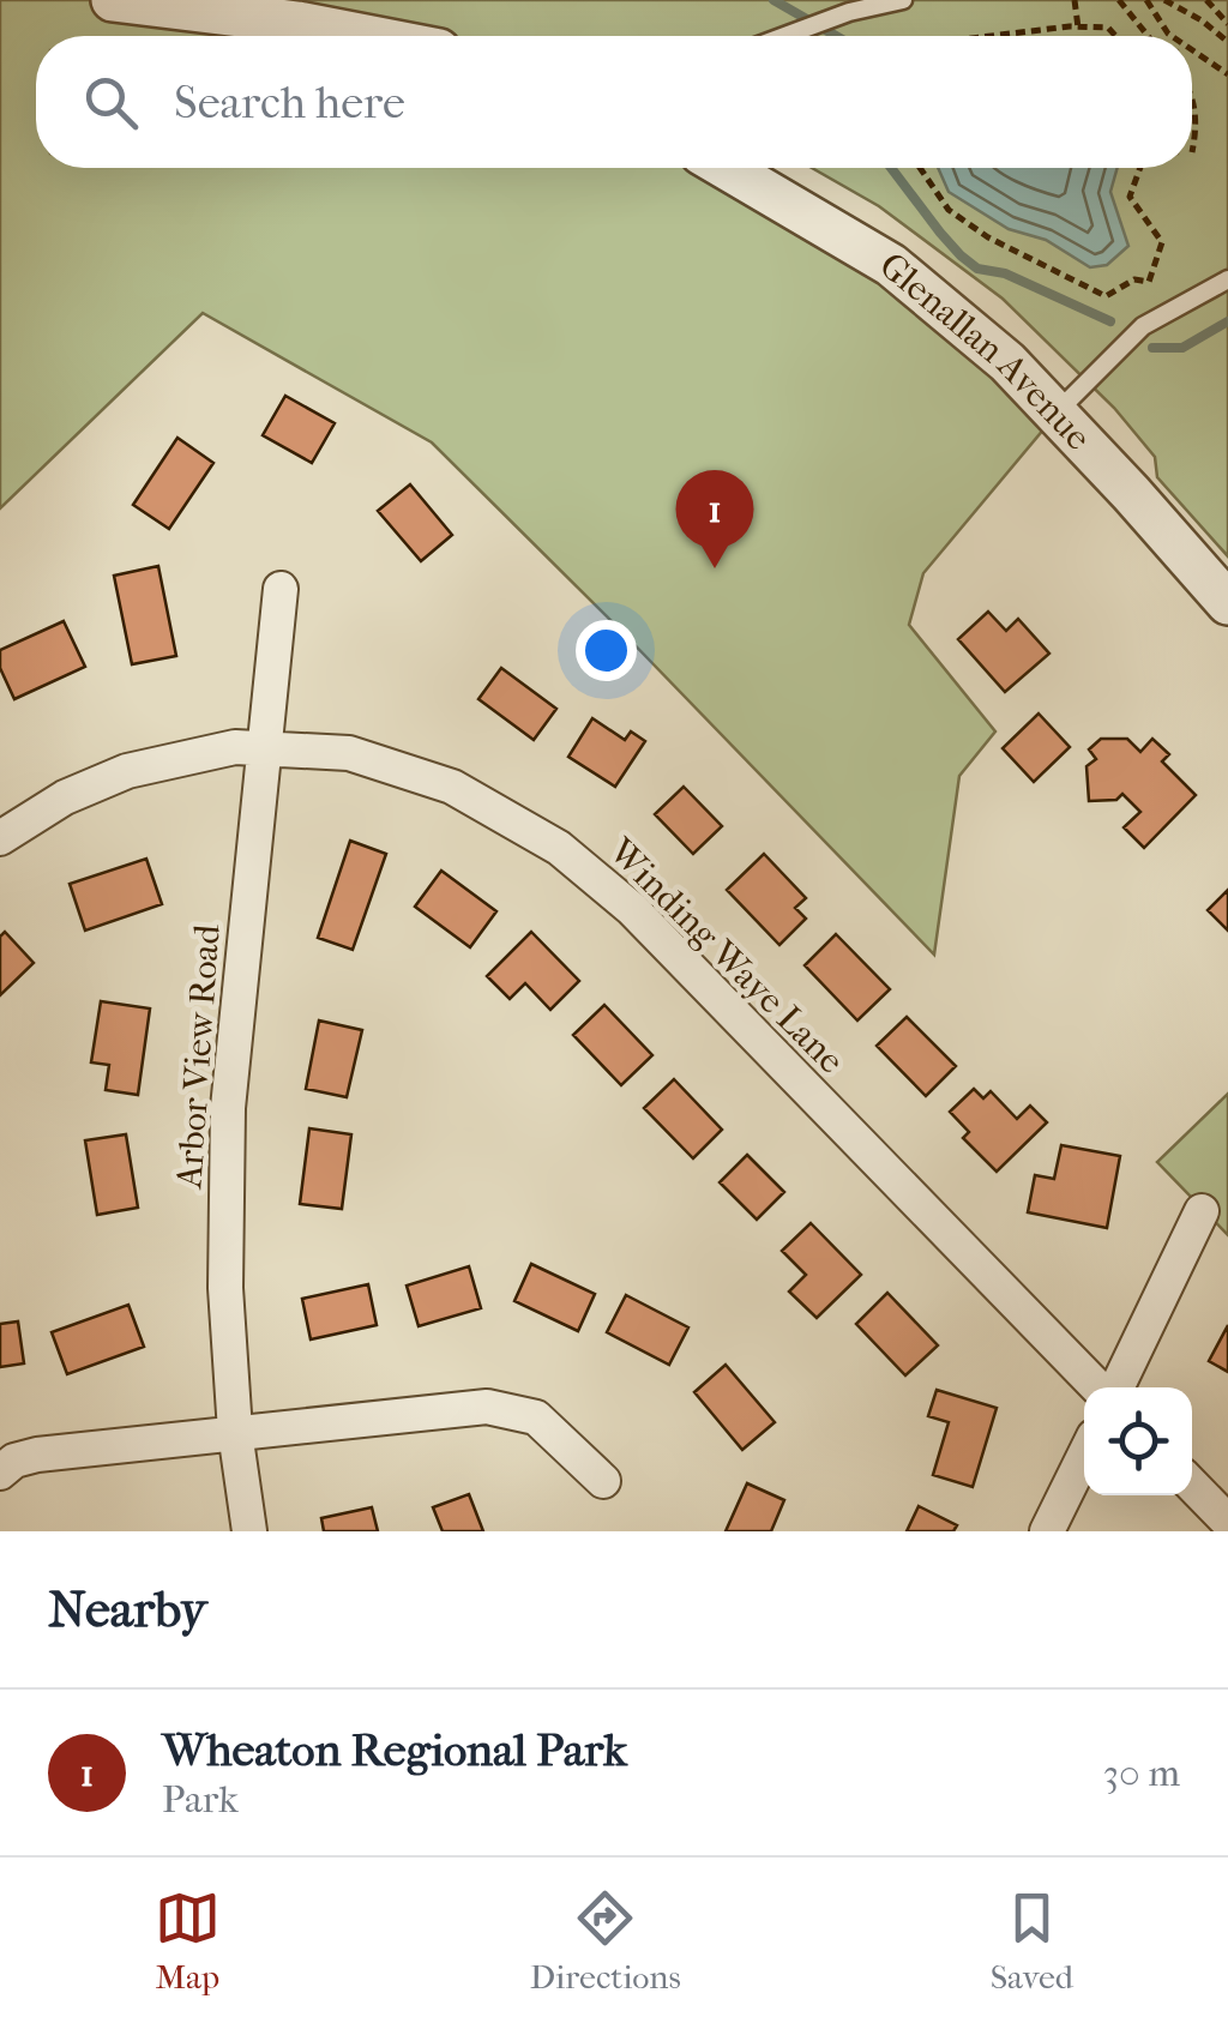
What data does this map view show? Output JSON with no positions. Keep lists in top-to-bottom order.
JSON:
{
  "streets": {
    "street": ["Glenallan Avenue", "Winding Waye Lane", "Arbor View Road"]
  },
  "crossings": [
    ["Winding Waye Lane", "Arbor View Road"]
  ],
  "page": {
    "search": "Search here",
    "pins": "1",
    "heading": "Nearby",
    "list": [
      {
        "mark": "1",
        "name": "Wheaton Regional Park",
        "note": "Park",
        "value": "30 m"
      }
    ],
    "nav": ["Map", "Directions", "Saved"]
  }
}
